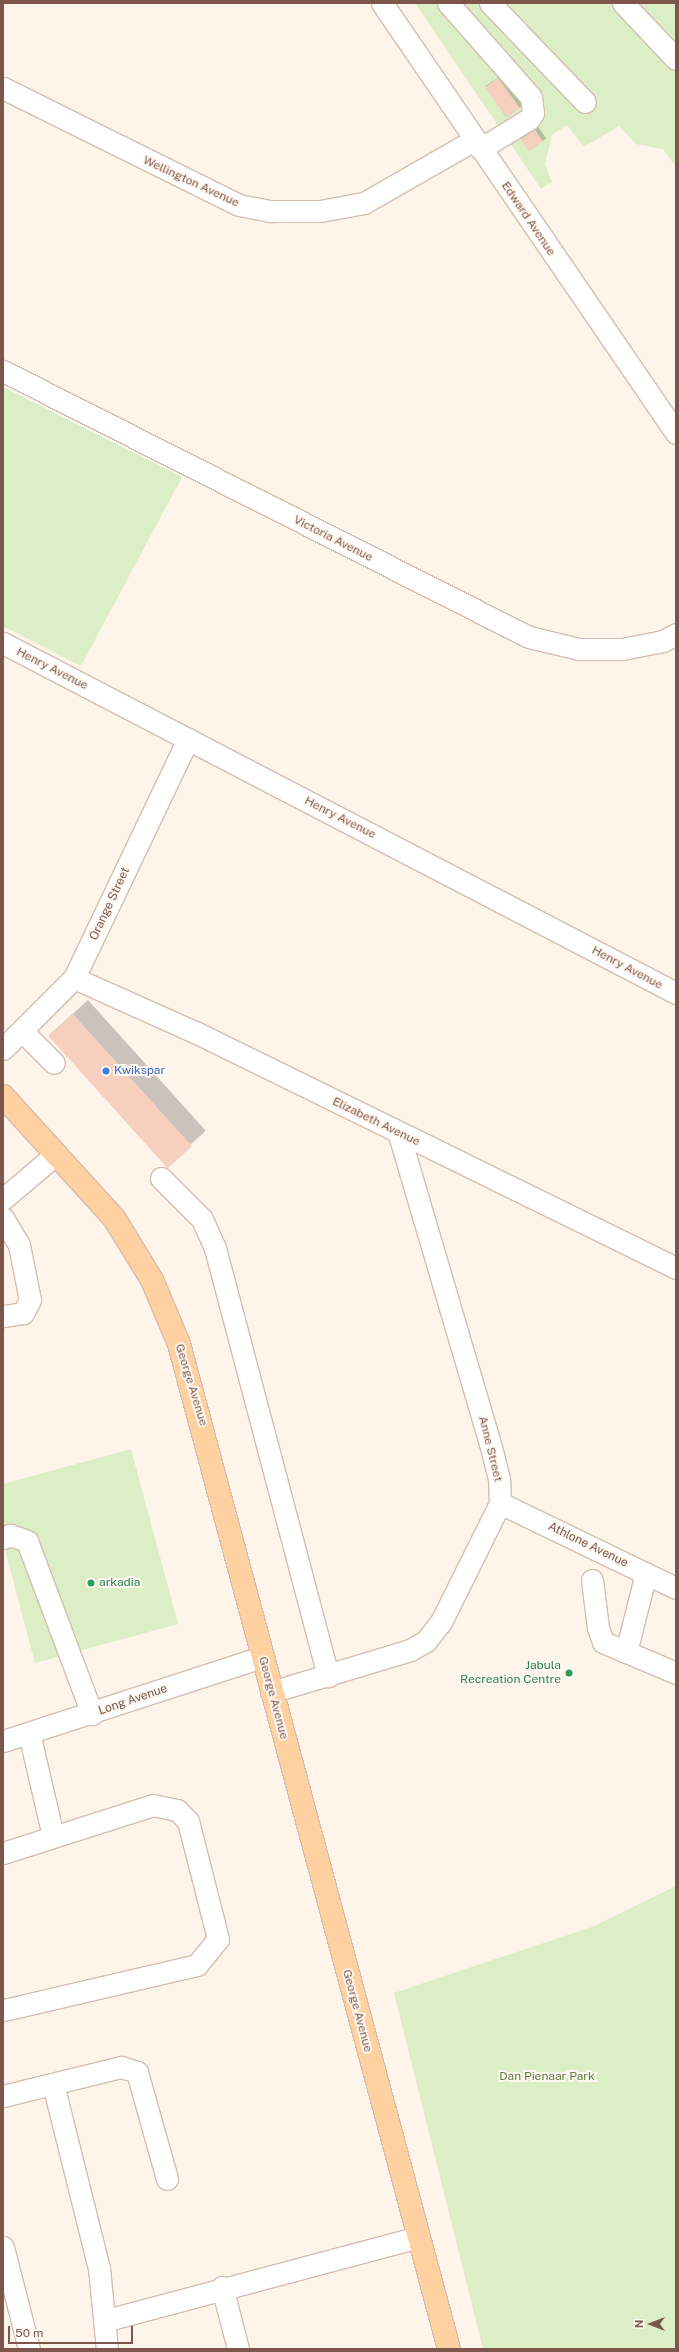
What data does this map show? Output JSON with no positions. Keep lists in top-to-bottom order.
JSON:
{
  "streets": {
    "main road": ["George Avenue"],
    "street": [
      "Wellington Avenue",
      "Edward Avenue",
      "Victoria Avenue",
      "Henry Avenue",
      "Orange Street",
      "Elizabeth Avenue",
      "Anne Street",
      "Athlone Avenue",
      "Long Avenue"
    ]
  },
  "crossings": [
    ["Wellington Avenue", "Edward Avenue"],
    ["Henry Avenue", "Orange Street"],
    ["Orange Street", "Elizabeth Avenue"],
    ["Elizabeth Avenue", "Anne Street"],
    ["George Avenue", "Anne Street"],
    ["George Avenue", "Long Avenue"],
    ["Anne Street", "Athlone Avenue"]
  ],
  "parks": ["Dan Pienaar Park"],
  "places": ["Kwikspar", "arkadia", "Jabula Recreation Centre"],
  "scale_bar": "50 m",
  "north": "left"
}
